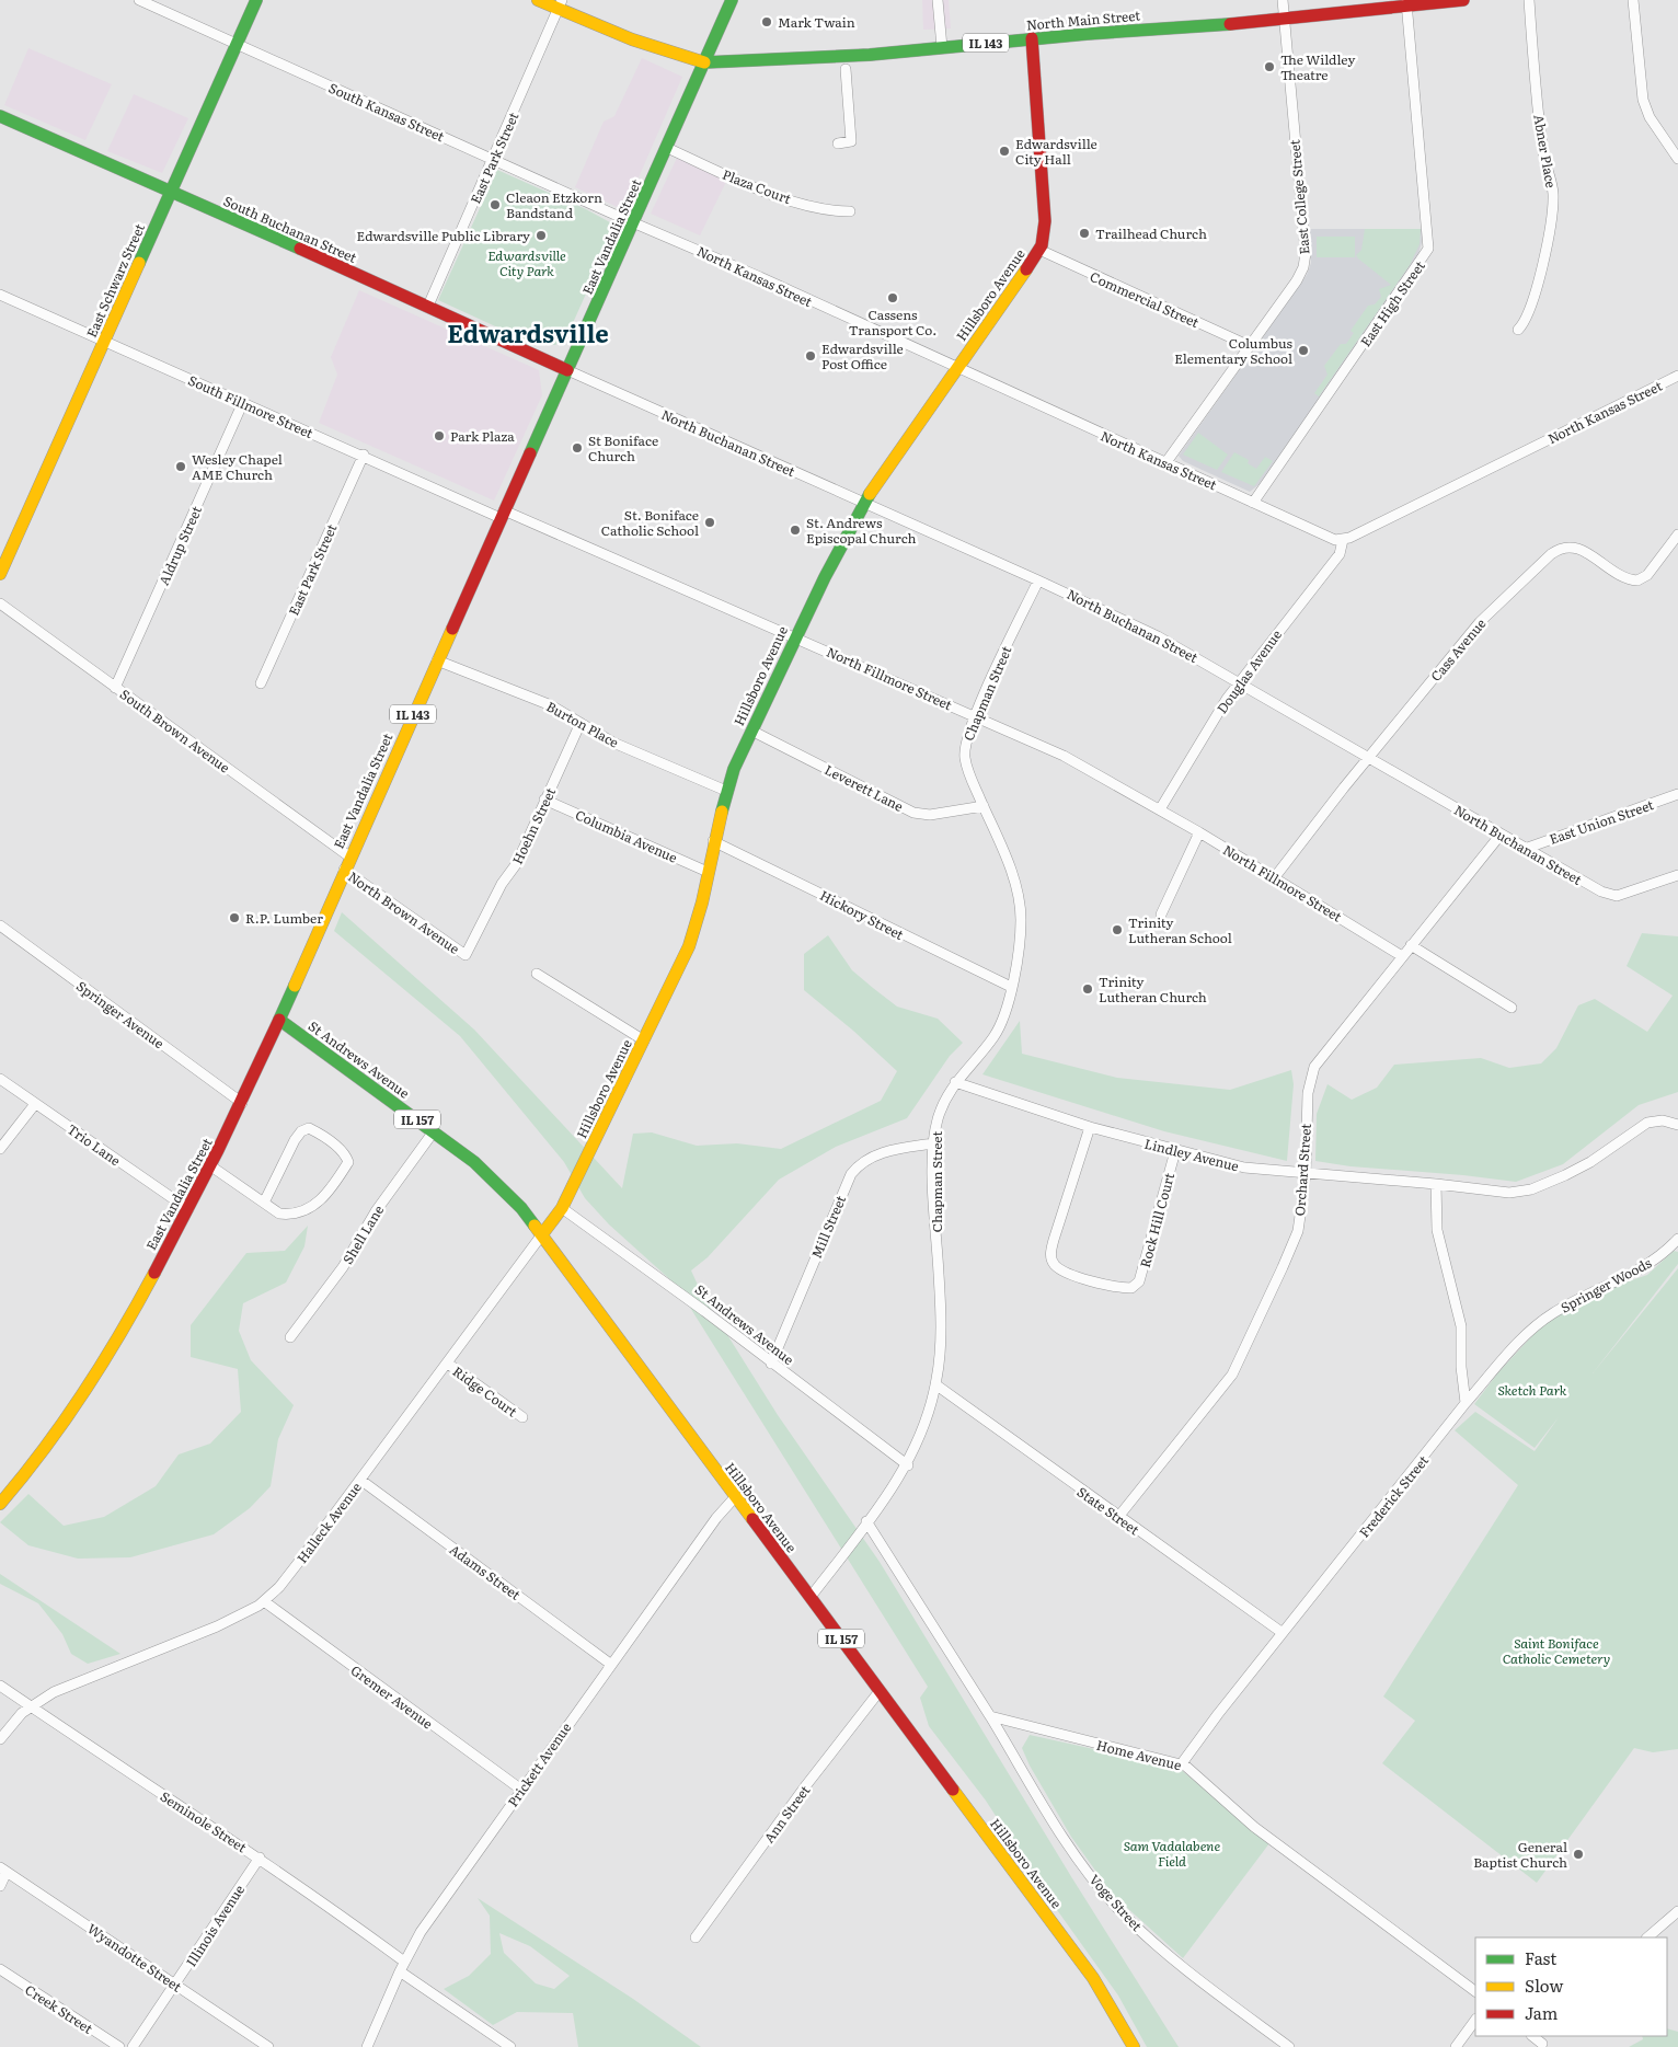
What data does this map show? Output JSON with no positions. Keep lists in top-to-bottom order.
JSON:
{
  "streets": {
    "main road": [
      "North Main Street",
      "IL 143",
      "South Buchanan Street",
      "East Vandalia Street",
      "East Schwarz Street",
      "Hillsboro Avenue",
      "St Andrews Avenue",
      "IL 157"
    ],
    "street": [
      "South Kansas Street",
      "Abner Place",
      "East Park Street",
      "Plaza Court",
      "East College Street",
      "North Kansas Street",
      "Commercial Street",
      "East High Street",
      "South Fillmore Street",
      "North Buchanan Street",
      "Aldrup Street",
      "Cass Avenue",
      "Douglas Avenue",
      "North Fillmore Street",
      "Chapman Street",
      "Burton Place",
      "South Brown Avenue",
      "Leverett Lane",
      "East Union Street",
      "Hoehn Street",
      "Columbia Avenue",
      "North Brown Avenue",
      "Hickory Street",
      "Springer Avenue",
      "Trio Lane",
      "Lindley Avenue",
      "Orchard Street",
      "Rock Hill Court",
      "Mill Street",
      "Shell Lane",
      "Springer Woods",
      "Ridge Court",
      "Frederick Street",
      "State Street",
      "Halleck Avenue",
      "Adams Street",
      "Gremer Avenue",
      "Home Avenue",
      "Prickett Avenue",
      "Ann Street",
      "Seminole Street",
      "Voge Street",
      "Illinois Avenue",
      "Wyandotte Street",
      "Creek Street"
    ]
  },
  "crossings": [
    ["North Main Street", "East Park Street"],
    ["North Main Street", "East College Street"],
    ["North Main Street", "East Vandalia Street"],
    ["North Main Street", "Hillsboro Avenue"],
    ["North Main Street", "East High Street"],
    ["South Kansas Street", "East Park Street"],
    ["South Kansas Street", "East Vandalia Street"],
    ["South Kansas Street", "North Kansas Street"],
    ["South Kansas Street", "East Schwarz Street"],
    ["East Park Street", "South Buchanan Street"],
    ["East Park Street", "South Fillmore Street"],
    ["Plaza Court", "East Vandalia Street"],
    ["East College Street", "North Kansas Street"],
    ["East College Street", "Commercial Street"],
    ["South Buchanan Street", "East Vandalia Street"],
    ["South Buchanan Street", "East Schwarz Street"],
    ["South Buchanan Street", "North Buchanan Street"],
    ["East Vandalia Street", "North Kansas Street"],
    ["East Vandalia Street", "South Fillmore Street"],
    ["East Vandalia Street", "North Buchanan Street"],
    ["East Vandalia Street", "North Fillmore Street"],
    ["East Vandalia Street", "Burton Place"],
    ["East Vandalia Street", "South Brown Avenue"],
    ["East Vandalia Street", "North Brown Avenue"],
    ["East Vandalia Street", "Springer Avenue"],
    ["East Vandalia Street", "St Andrews Avenue"],
    ["East Vandalia Street", "Trio Lane"],
    ["North Kansas Street", "Hillsboro Avenue"],
    ["North Kansas Street", "East High Street"],
    ["North Kansas Street", "Douglas Avenue"],
    ["East Schwarz Street", "South Fillmore Street"],
    ["Hillsboro Avenue", "Commercial Street"],
    ["Hillsboro Avenue", "North Buchanan Street"],
    ["Hillsboro Avenue", "North Fillmore Street"],
    ["Hillsboro Avenue", "Chapman Street"],
    ["Hillsboro Avenue", "Burton Place"],
    ["Hillsboro Avenue", "Leverett Lane"],
    ["Hillsboro Avenue", "Columbia Avenue"],
    ["Hillsboro Avenue", "Hickory Street"],
    ["Hillsboro Avenue", "St Andrews Avenue"],
    ["Hillsboro Avenue", "Halleck Avenue"],
    ["Hillsboro Avenue", "Prickett Avenue"],
    ["Hillsboro Avenue", "Ann Street"],
    ["South Fillmore Street", "Aldrup Street"],
    ["South Fillmore Street", "North Fillmore Street"],
    ["North Buchanan Street", "Cass Avenue"],
    ["North Buchanan Street", "Douglas Avenue"],
    ["North Buchanan Street", "Chapman Street"],
    ["North Buchanan Street", "East Union Street"],
    ["North Buchanan Street", "Orchard Street"],
    ["Aldrup Street", "South Brown Avenue"],
    ["Cass Avenue", "North Fillmore Street"],
    ["Douglas Avenue", "North Fillmore Street"],
    ["North Fillmore Street", "Chapman Street"],
    ["North Fillmore Street", "Orchard Street"],
    ["Chapman Street", "Leverett Lane"],
    ["Chapman Street", "Hickory Street"],
    ["Chapman Street", "St Andrews Avenue"],
    ["Chapman Street", "Lindley Avenue"],
    ["Chapman Street", "Mill Street"],
    ["Chapman Street", "State Street"],
    ["Burton Place", "Hoehn Street"],
    ["Hoehn Street", "Columbia Avenue"],
    ["Hoehn Street", "North Brown Avenue"],
    ["St Andrews Avenue", "Mill Street"],
    ["St Andrews Avenue", "Shell Lane"],
    ["St Andrews Avenue", "Halleck Avenue"],
    ["Lindley Avenue", "Orchard Street"],
    ["Lindley Avenue", "Rock Hill Court"],
    ["Orchard Street", "State Street"],
    ["Springer Woods", "Frederick Street"],
    ["Ridge Court", "Halleck Avenue"],
    ["Frederick Street", "State Street"],
    ["Frederick Street", "Home Avenue"],
    ["Halleck Avenue", "Adams Street"],
    ["Halleck Avenue", "Gremer Avenue"],
    ["Halleck Avenue", "Seminole Street"],
    ["Adams Street", "Prickett Avenue"],
    ["Gremer Avenue", "Prickett Avenue"],
    ["Home Avenue", "Voge Street"],
    ["Prickett Avenue", "Seminole Street"],
    ["Seminole Street", "Illinois Avenue"],
    ["Illinois Avenue", "Wyandotte Street"]
  ],
  "districts": ["Edwardsville"],
  "parks": [
    "Edwardsville City Park",
    "Sketch Park",
    "Saint Boniface Catholic Cemetery",
    "Sam Vadalabene Field"
  ],
  "places": [
    "Mark Twain",
    "The Wildley Theatre",
    "Edwardsville City Hall",
    "Cleaon Etzkorn Bandstand",
    "Trailhead Church",
    "Edwardsville Public Library",
    "Cassens Transport Co.",
    "Columbus Elementary School",
    "Edwardsville Post Office",
    "Park Plaza",
    "St Boniface Church",
    "Wesley Chapel AME Church",
    "St. Boniface Catholic School",
    "St. Andrews Episcopal Church",
    "R.P. Lumber",
    "Trinity Lutheran School",
    "Trinity Lutheran Church",
    "General Baptist Church"
  ],
  "legend": ["Fast", "Slow", "Jam"]
}
